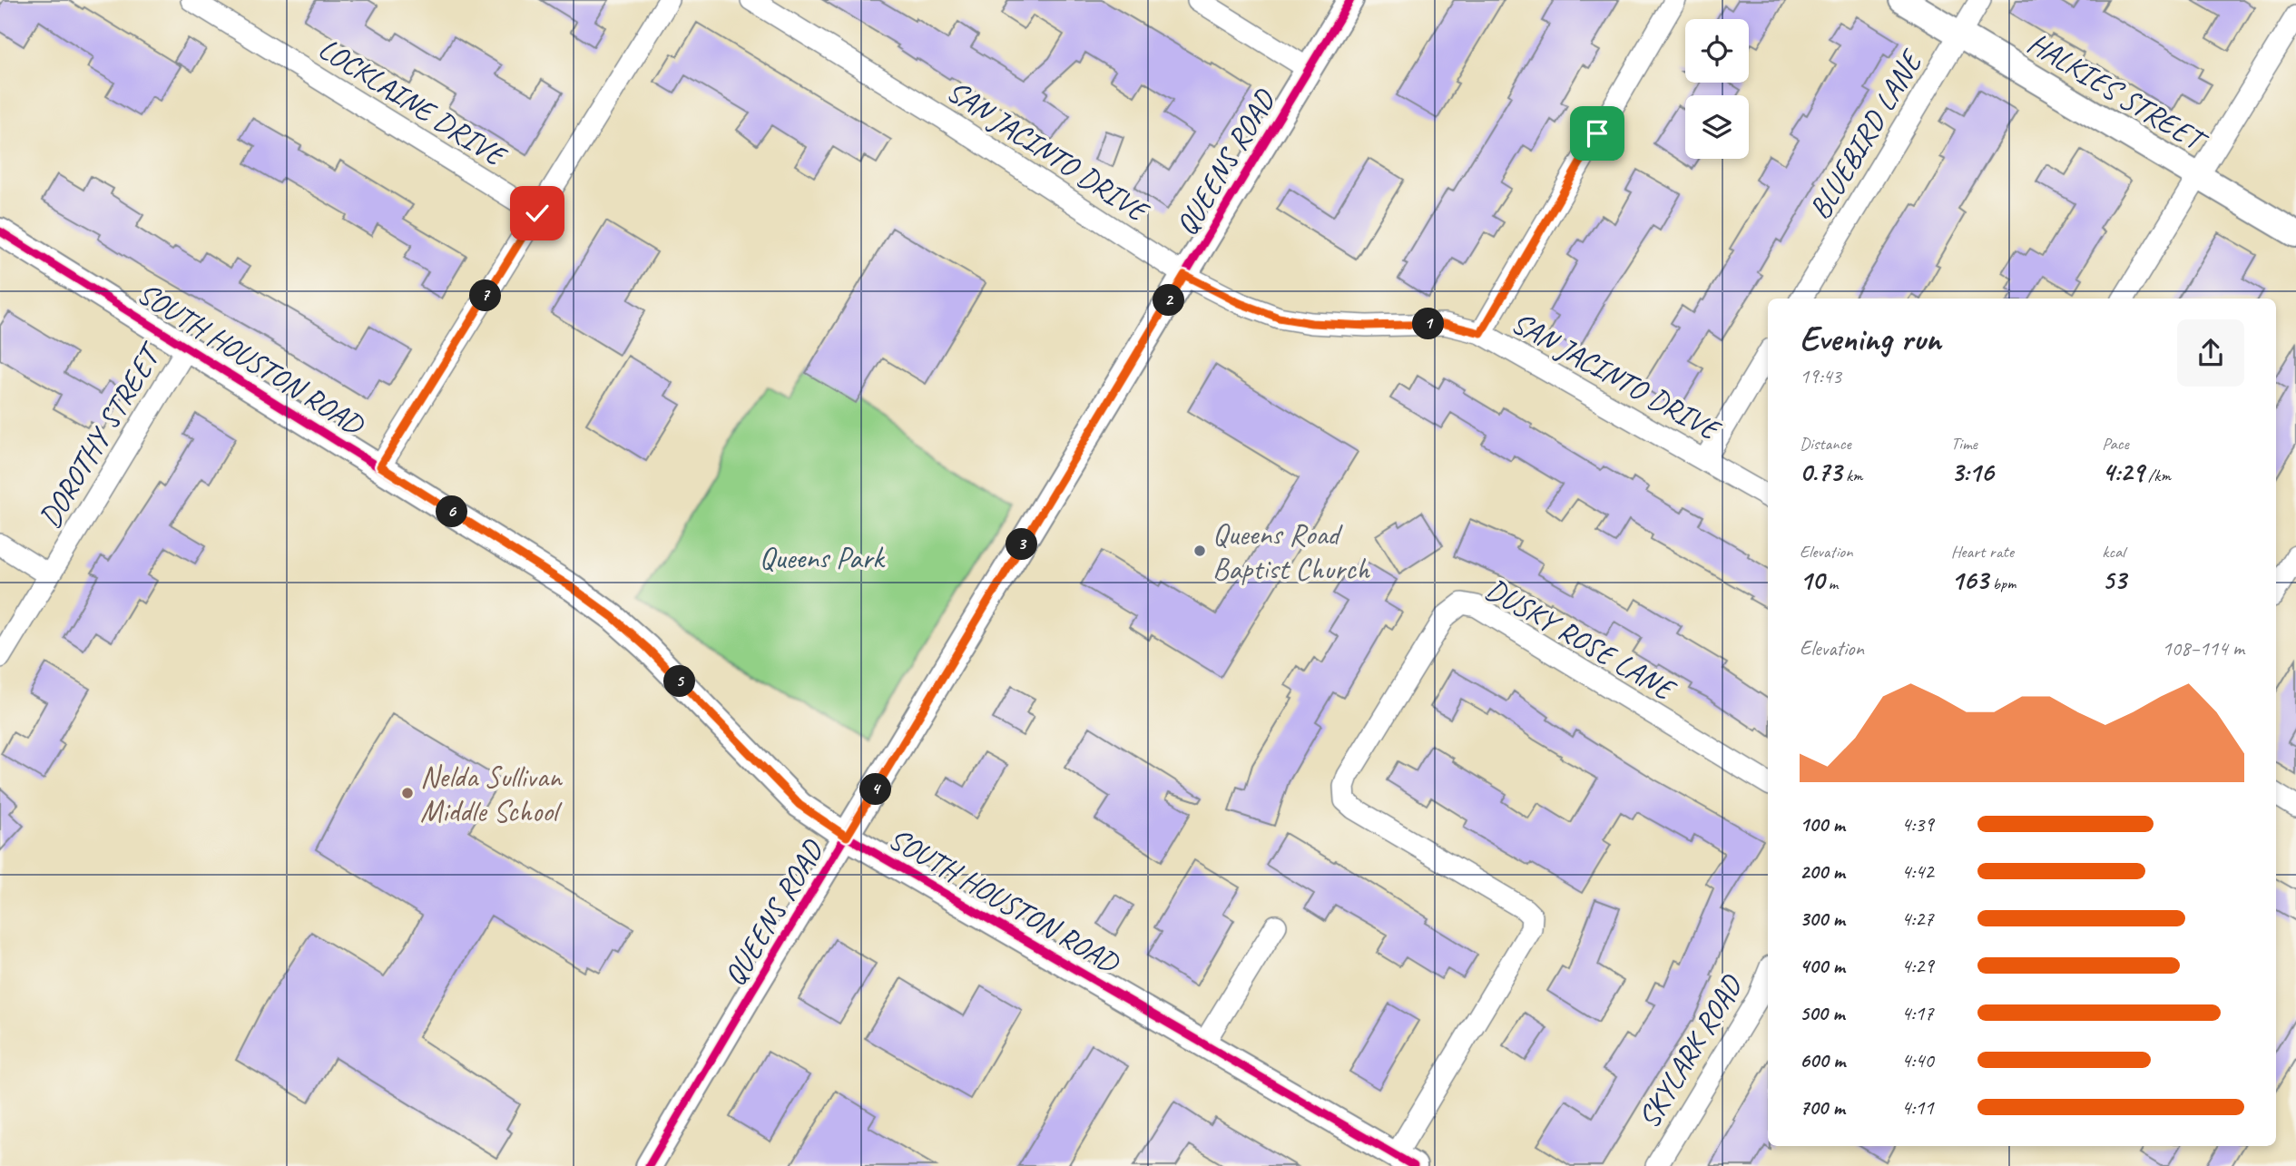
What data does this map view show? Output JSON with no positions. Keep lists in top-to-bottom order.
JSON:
{
  "streets": {
    "street": [
      "HALKIES STREET",
      "LOCKLAINE DRIVE",
      "BLUEBIRD LANE",
      "SAN JACINTO DRIVE",
      "QUEENS ROAD",
      "SOUTH HOUSTON ROAD",
      "DOROTHY STREET",
      "DUSKY ROSE LANE",
      "SKYLARK ROAD"
    ]
  },
  "crossings": [
    ["HALKIES STREET", "BLUEBIRD LANE"],
    ["SAN JACINTO DRIVE", "QUEENS ROAD"],
    ["QUEENS ROAD", "SOUTH HOUSTON ROAD"],
    ["SOUTH HOUSTON ROAD", "DOROTHY STREET"],
    ["SOUTH HOUSTON ROAD", "DUSKY ROSE LANE"]
  ],
  "parks": ["Queens Park"],
  "places": ["Queens Road Baptist Church", "Nelda Sullivan Middle School"],
  "page": {
    "pins": [
      "7",
      "2",
      "1",
      "6",
      "3",
      "5",
      "4"
    ],
    "heading": ["Evening run", "19:43"],
    "stats": [
      ["Distance", "0.73 km"],
      ["Time", "3:16"],
      ["Pace", "4:29 /km"],
      ["Elevation", "10 m"],
      ["Heart rate", "163 bpm"],
      ["kcal", "53"]
    ],
    "chart": ["Elevation", "108–114 m"],
    "list": [
      {
        "name": "100 m",
        "note": "4:39"
      },
      {
        "name": "200 m",
        "note": "4:42"
      },
      {
        "name": "300 m",
        "note": "4:27"
      },
      {
        "name": "400 m",
        "note": "4:29"
      },
      {
        "name": "500 m",
        "note": "4:17"
      },
      {
        "name": "600 m",
        "note": "4:40"
      },
      {
        "name": "700 m",
        "note": "4:11"
      }
    ]
  }
}
